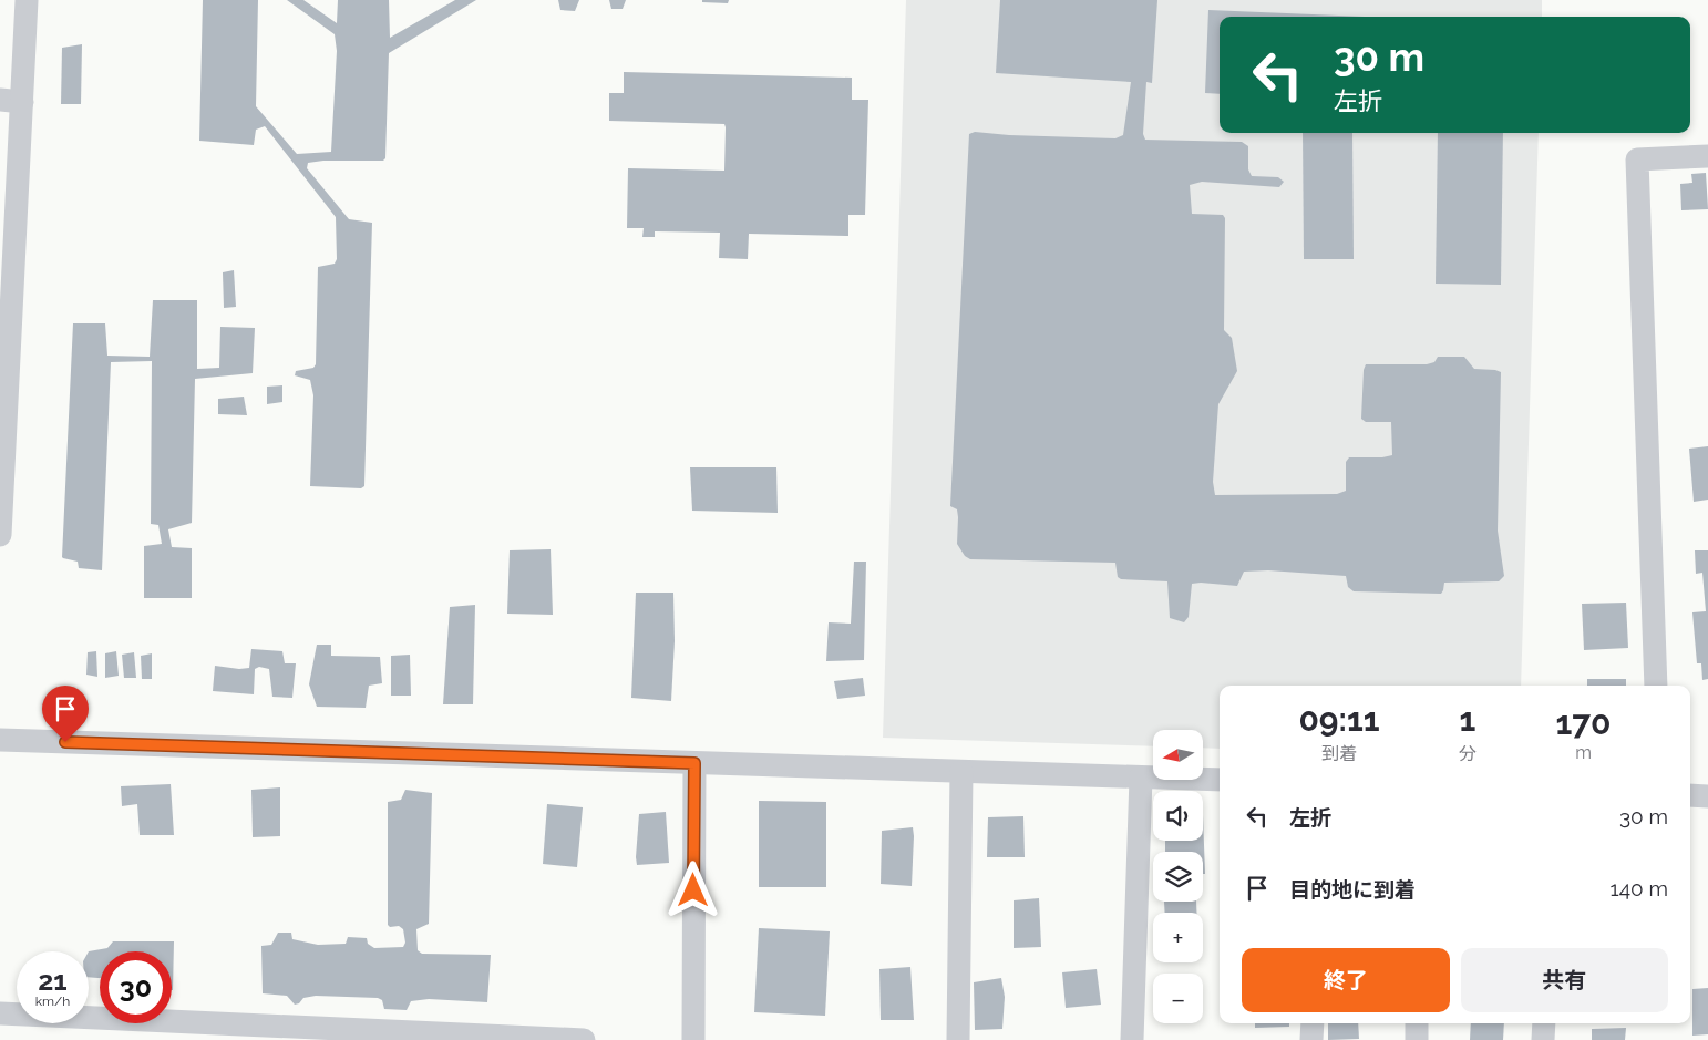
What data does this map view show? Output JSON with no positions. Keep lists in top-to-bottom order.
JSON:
{
  "north": "left",
  "page": {
    "turn": ["30 m", "左折"],
    "eta": [
      "09:11",
      "到着",
      "1",
      "分",
      "170",
      "m"
    ],
    "map_buttons": ["+", "−"],
    "list": [
      {
        "name": "左折",
        "value": "30 m"
      },
      {
        "name": "目的地に到着",
        "value": "140 m"
      }
    ],
    "buttons": ["終了", "共有"],
    "speed": "21 km/h",
    "limit": "30"
  }
}
